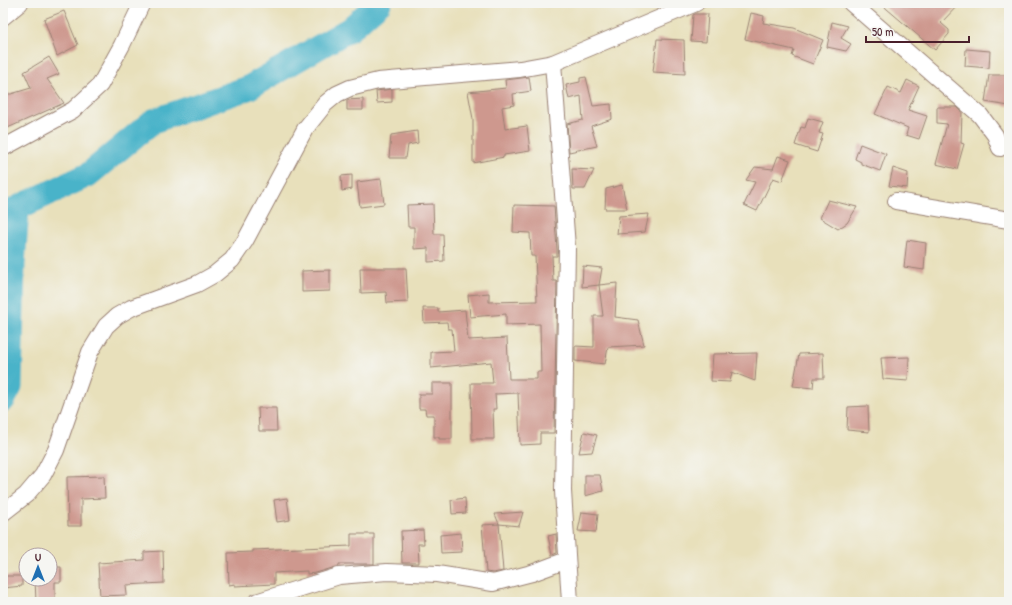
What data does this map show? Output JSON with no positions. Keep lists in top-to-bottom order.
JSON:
{
  "scale_bar": "50 m",
  "north": "top"
}
